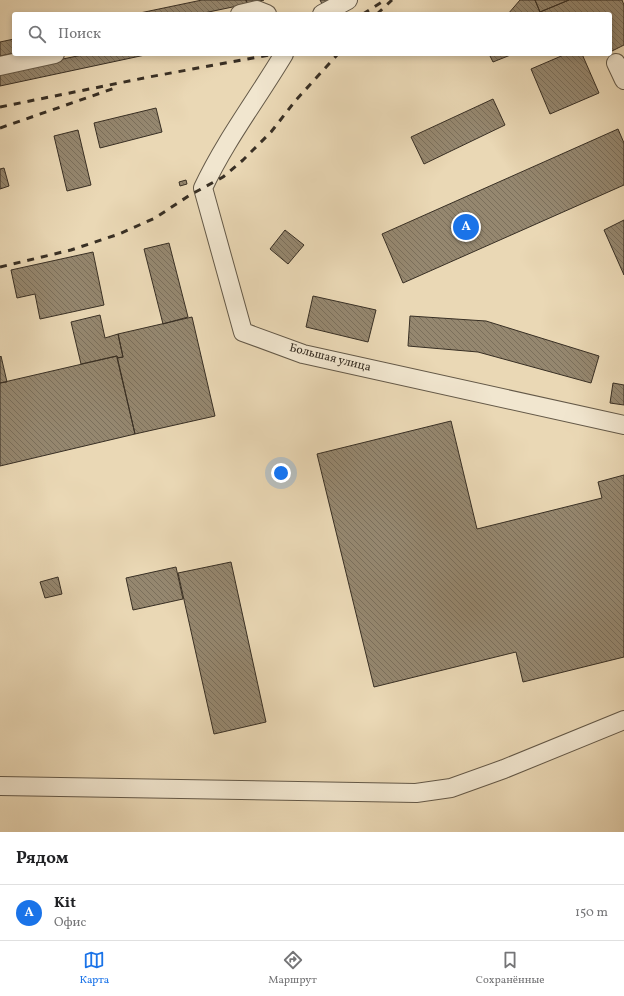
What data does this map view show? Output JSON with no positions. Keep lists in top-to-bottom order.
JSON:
{
  "streets": {
    "street": ["Большая улица"]
  },
  "page": {
    "search": "Поиск",
    "pins": "A",
    "heading": "Рядом",
    "list": [
      {
        "mark": "A",
        "name": "Kit",
        "note": "Офис",
        "value": "150 m"
      }
    ],
    "nav": ["Карта", "Маршрут", "Сохранённые"]
  }
}
